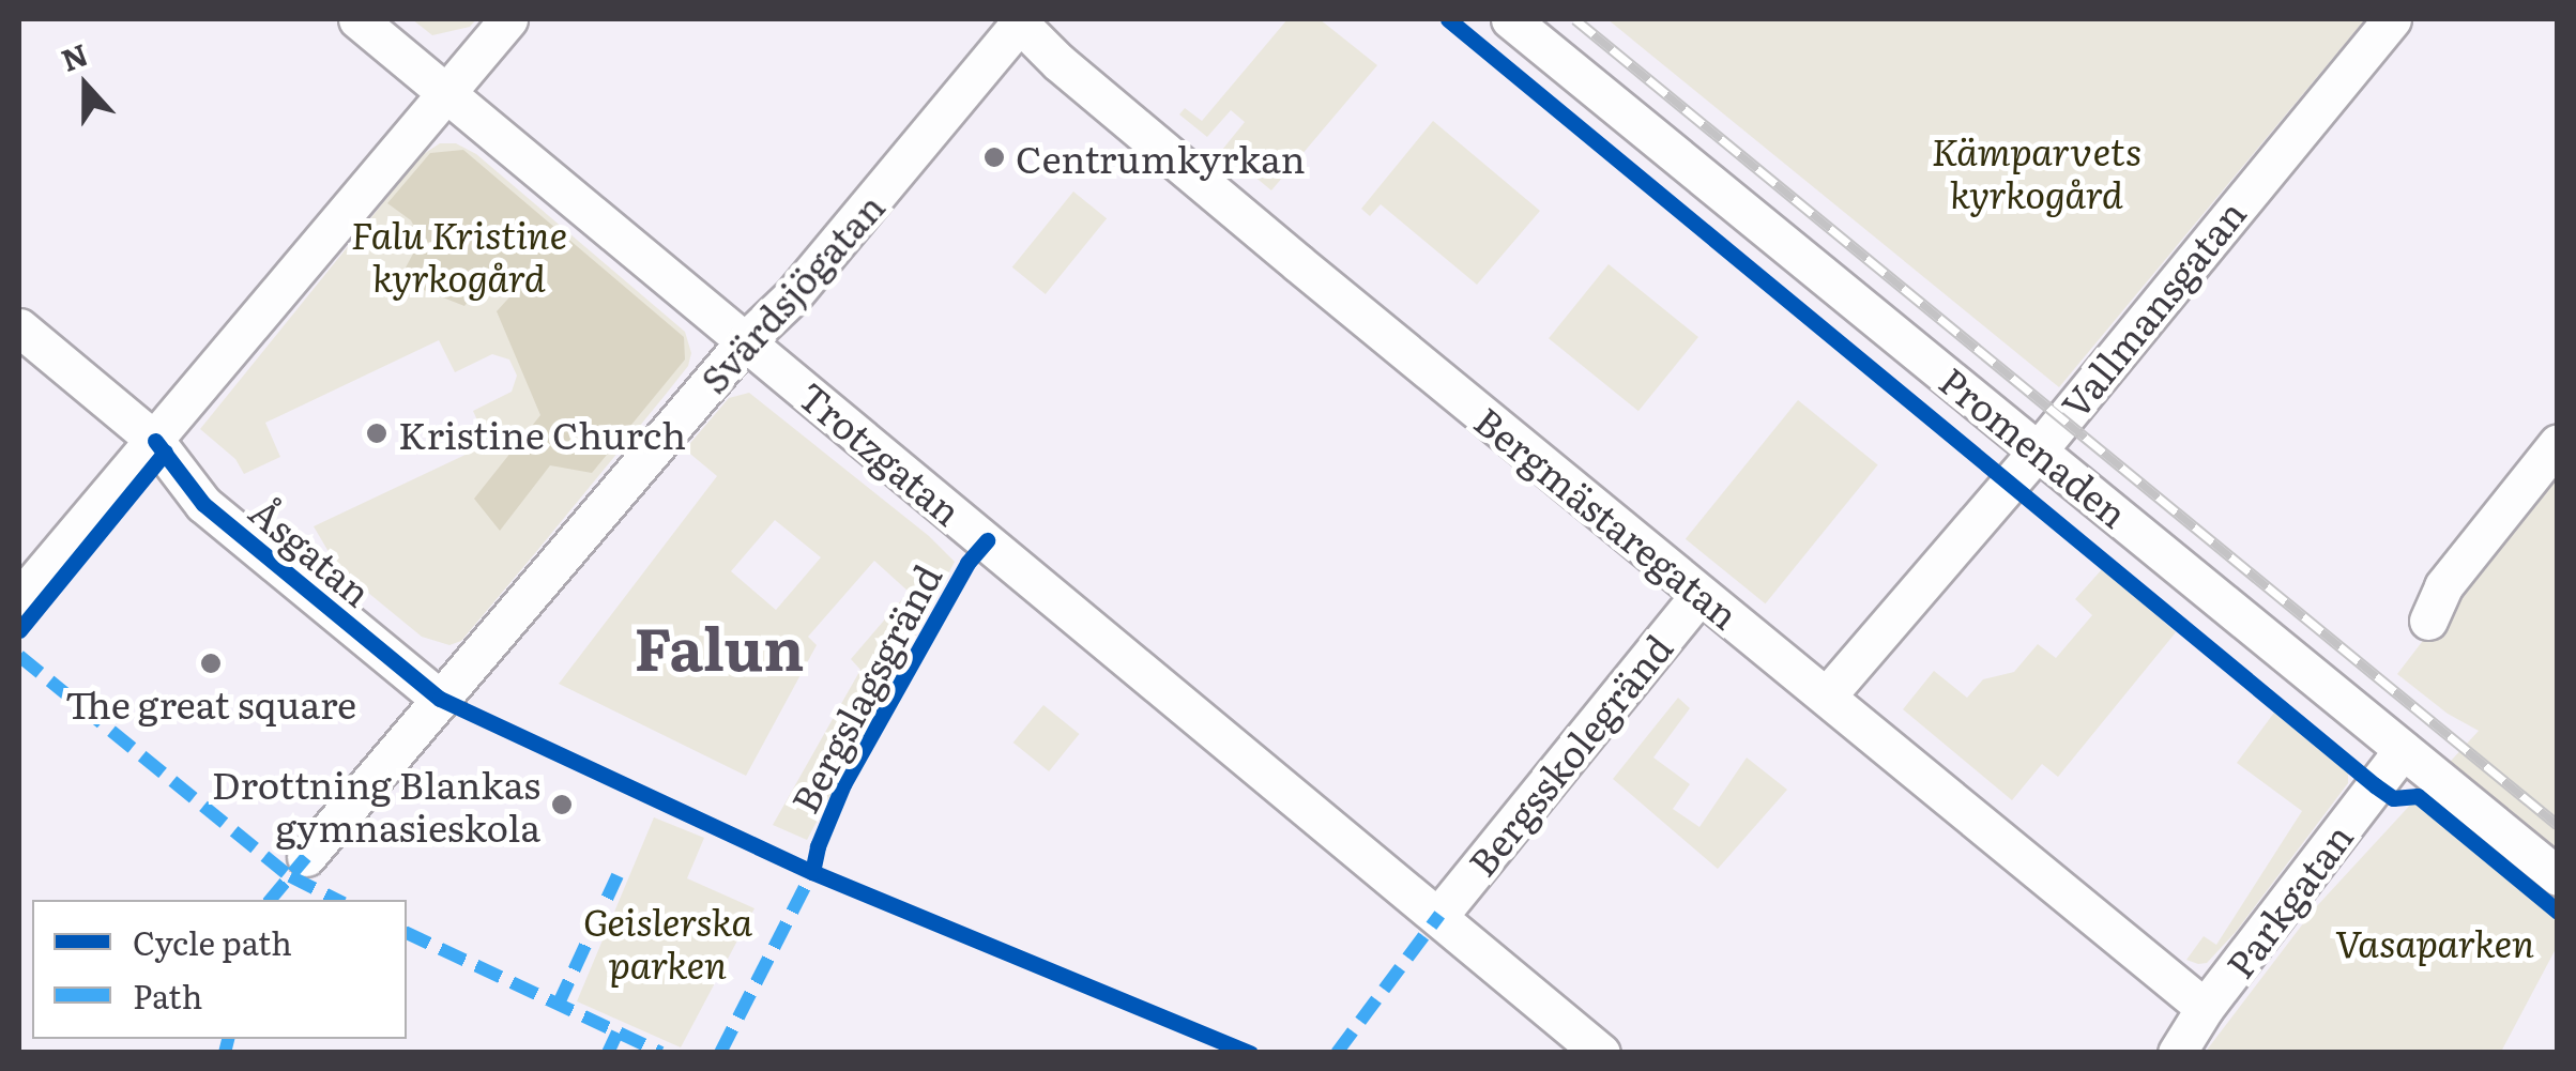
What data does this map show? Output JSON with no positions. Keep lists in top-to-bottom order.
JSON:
{
  "streets": {
    "street": [
      "Svärdsjögatan",
      "Vallmansgatan",
      "Promenaden",
      "Trotzgatan",
      "Bergmästaregatan",
      "Åsgatan",
      "Bergsskolegränd",
      "Parkgatan"
    ],
    "cycle path": ["Bergslagsgränd"]
  },
  "crossings": [
    ["Svärdsjögatan", "Trotzgatan"],
    ["Svärdsjögatan", "Bergmästaregatan"],
    ["Svärdsjögatan", "Åsgatan"],
    ["Vallmansgatan", "Promenaden"],
    ["Vallmansgatan", "Bergmästaregatan"],
    ["Promenaden", "Parkgatan"],
    ["Trotzgatan", "Bergsskolegränd"],
    ["Bergmästaregatan", "Bergsskolegränd"],
    ["Bergmästaregatan", "Parkgatan"]
  ],
  "districts": ["Falun"],
  "parks": [
    "Kämparvets kyrkogård",
    "Falu Kristine kyrkogård",
    "Geislerska parken",
    "Vasaparken"
  ],
  "places": [
    "Centrumkyrkan",
    "Kristine Church",
    "The great square",
    "Drottning Blankas gymnasieskola"
  ],
  "legend": ["Cycle path", "Path"],
  "north": "top"
}
